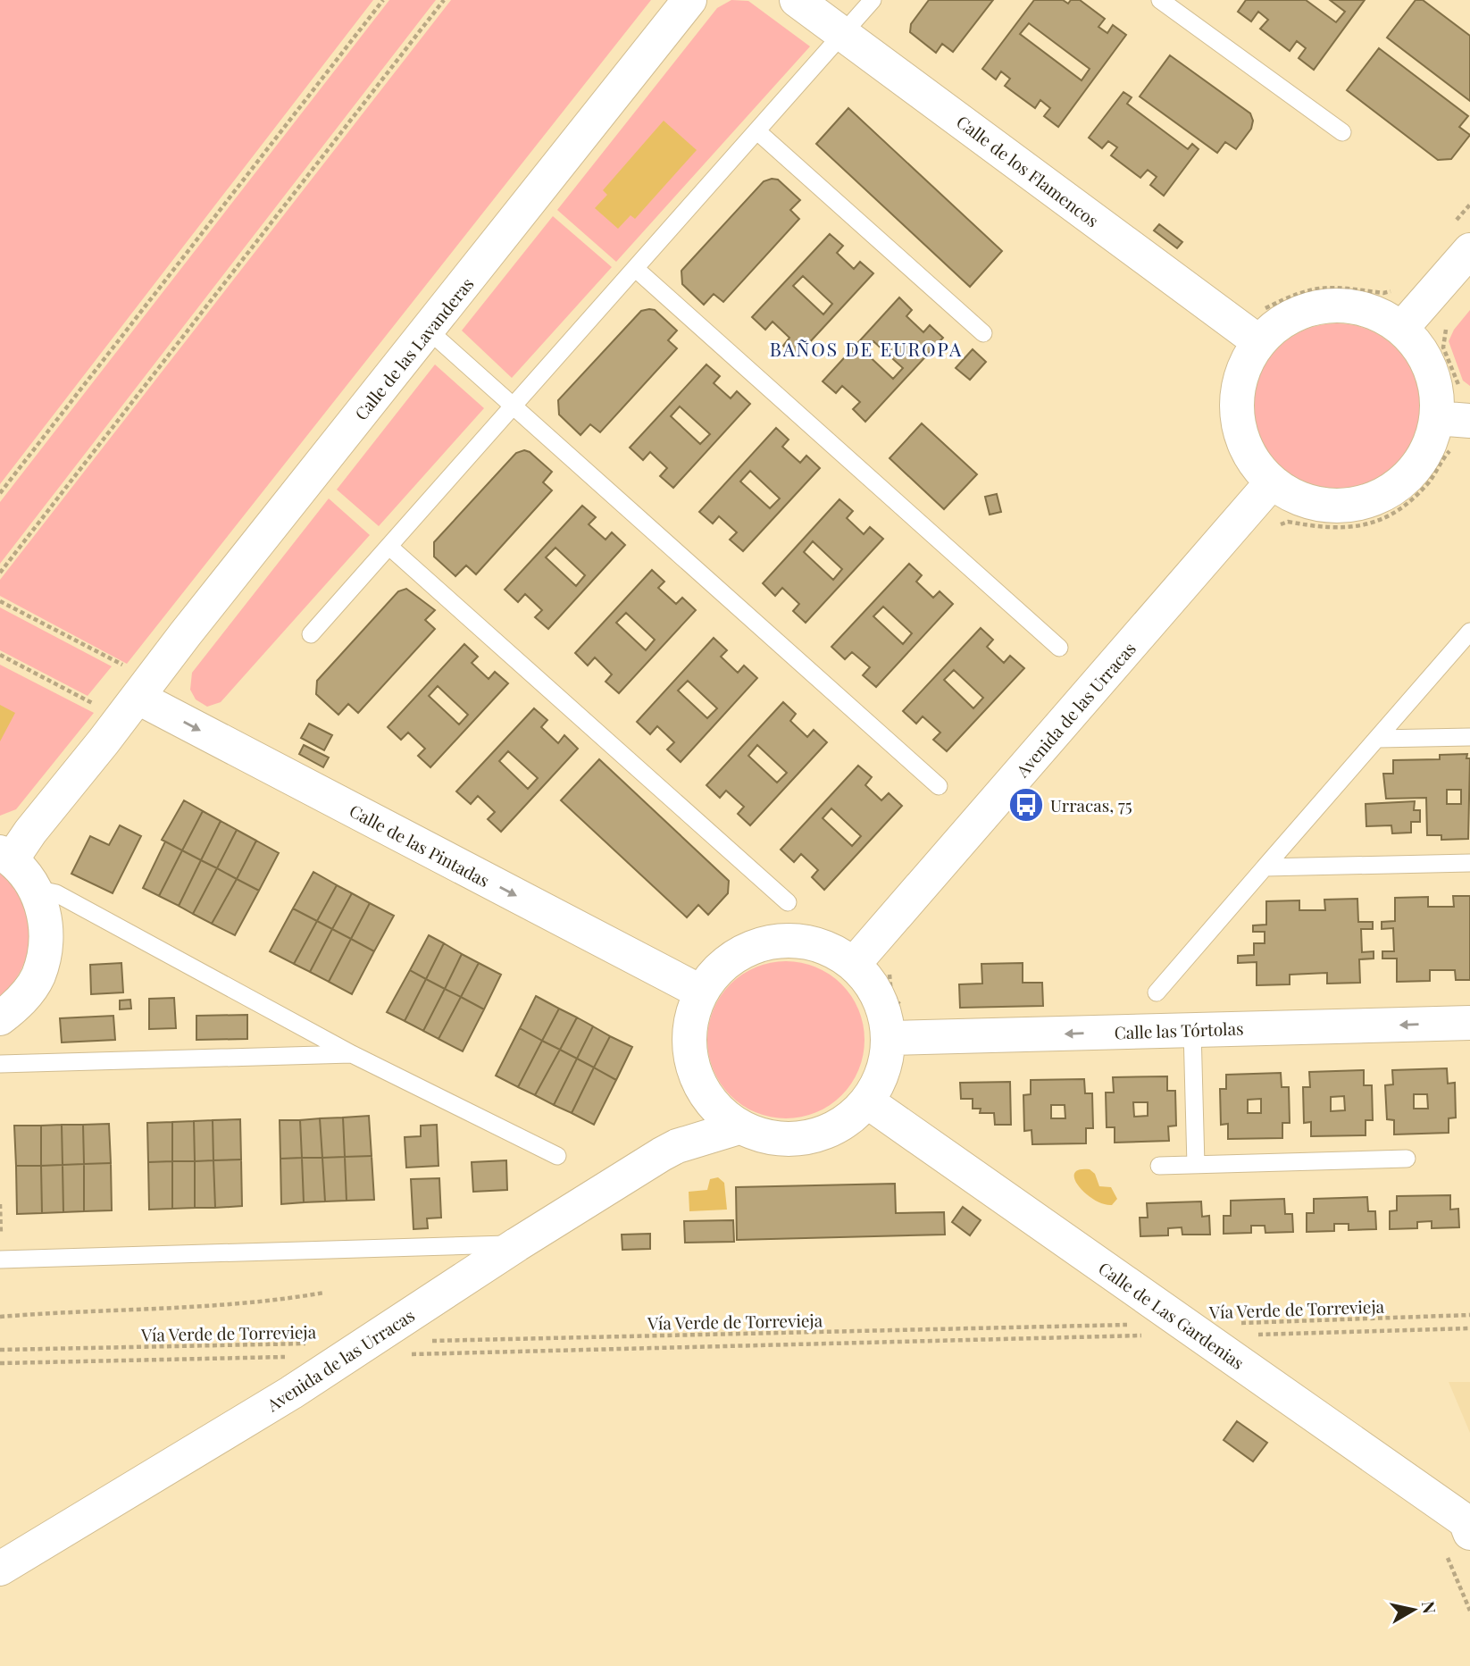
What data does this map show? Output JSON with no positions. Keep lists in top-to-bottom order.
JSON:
{
  "streets": {
    "street": [
      "Calle de los Flamencos",
      "Calle de las Lavanderas",
      "Avenida de las Urracas",
      "Calle de las Pintadas",
      "Calle las Tórtolas",
      "Calle de Las Gardenias"
    ],
    "path": ["Vía Verde de Torrevieja"]
  },
  "crossings": [
    ["Calle de los Flamencos", "Avenida de las Urracas"],
    ["Calle de las Lavanderas", "Calle de las Pintadas"],
    ["Avenida de las Urracas", "Calle de las Pintadas"],
    ["Avenida de las Urracas", "Calle las Tórtolas"],
    ["Avenida de las Urracas", "Calle de Las Gardenias"],
    ["Calle de las Pintadas", "Calle las Tórtolas"],
    ["Calle de las Pintadas", "Calle de Las Gardenias"],
    ["Calle las Tórtolas", "Calle de Las Gardenias"],
    ["Vía Verde de Torrevieja", "Calle de Las Gardenias"]
  ],
  "one_way": ["Calle de las Pintadas", "Calle las Tórtolas"],
  "districts": ["BAÑOS DE EUROPA"],
  "places": {
    "bus stop": ["Urracas, 75"]
  },
  "north": "right"
}
